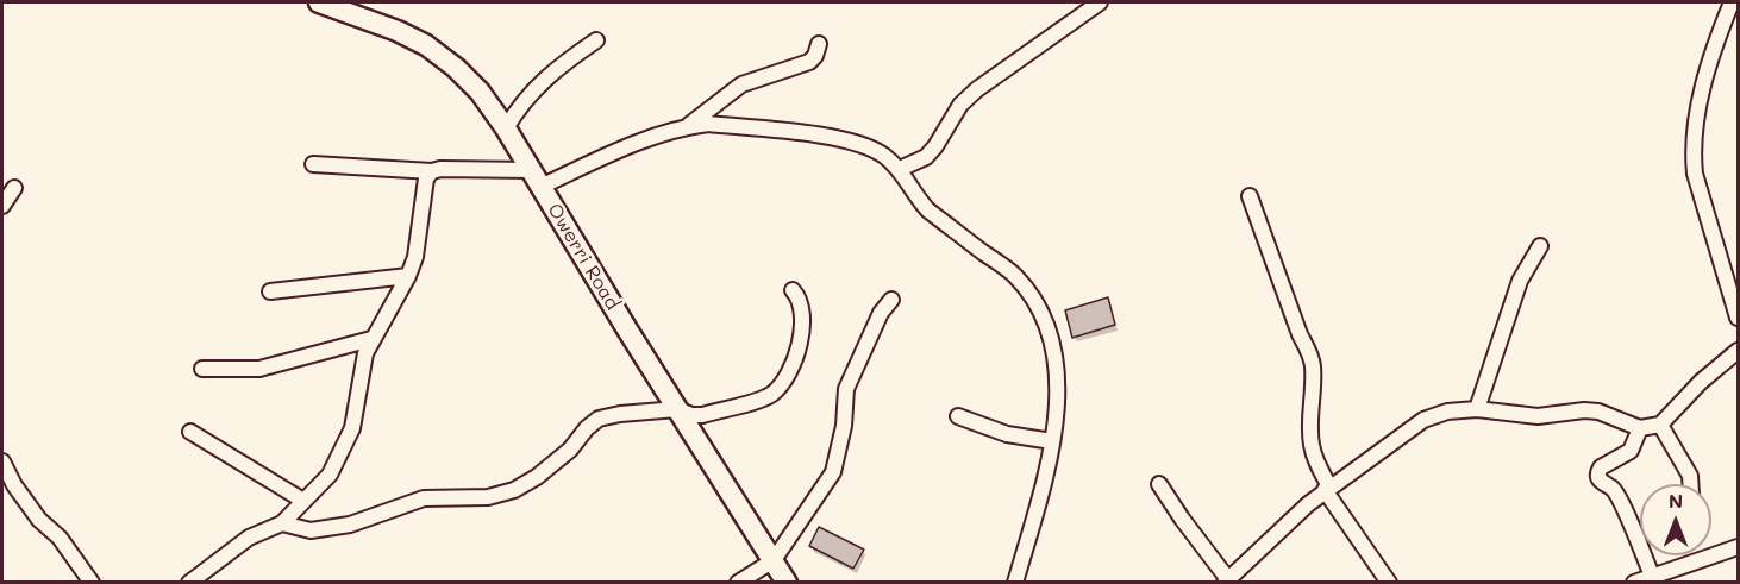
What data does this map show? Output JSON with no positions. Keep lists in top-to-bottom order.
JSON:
{
  "streets": {
    "main road": ["Owerri Road"]
  },
  "north": "top"
}
